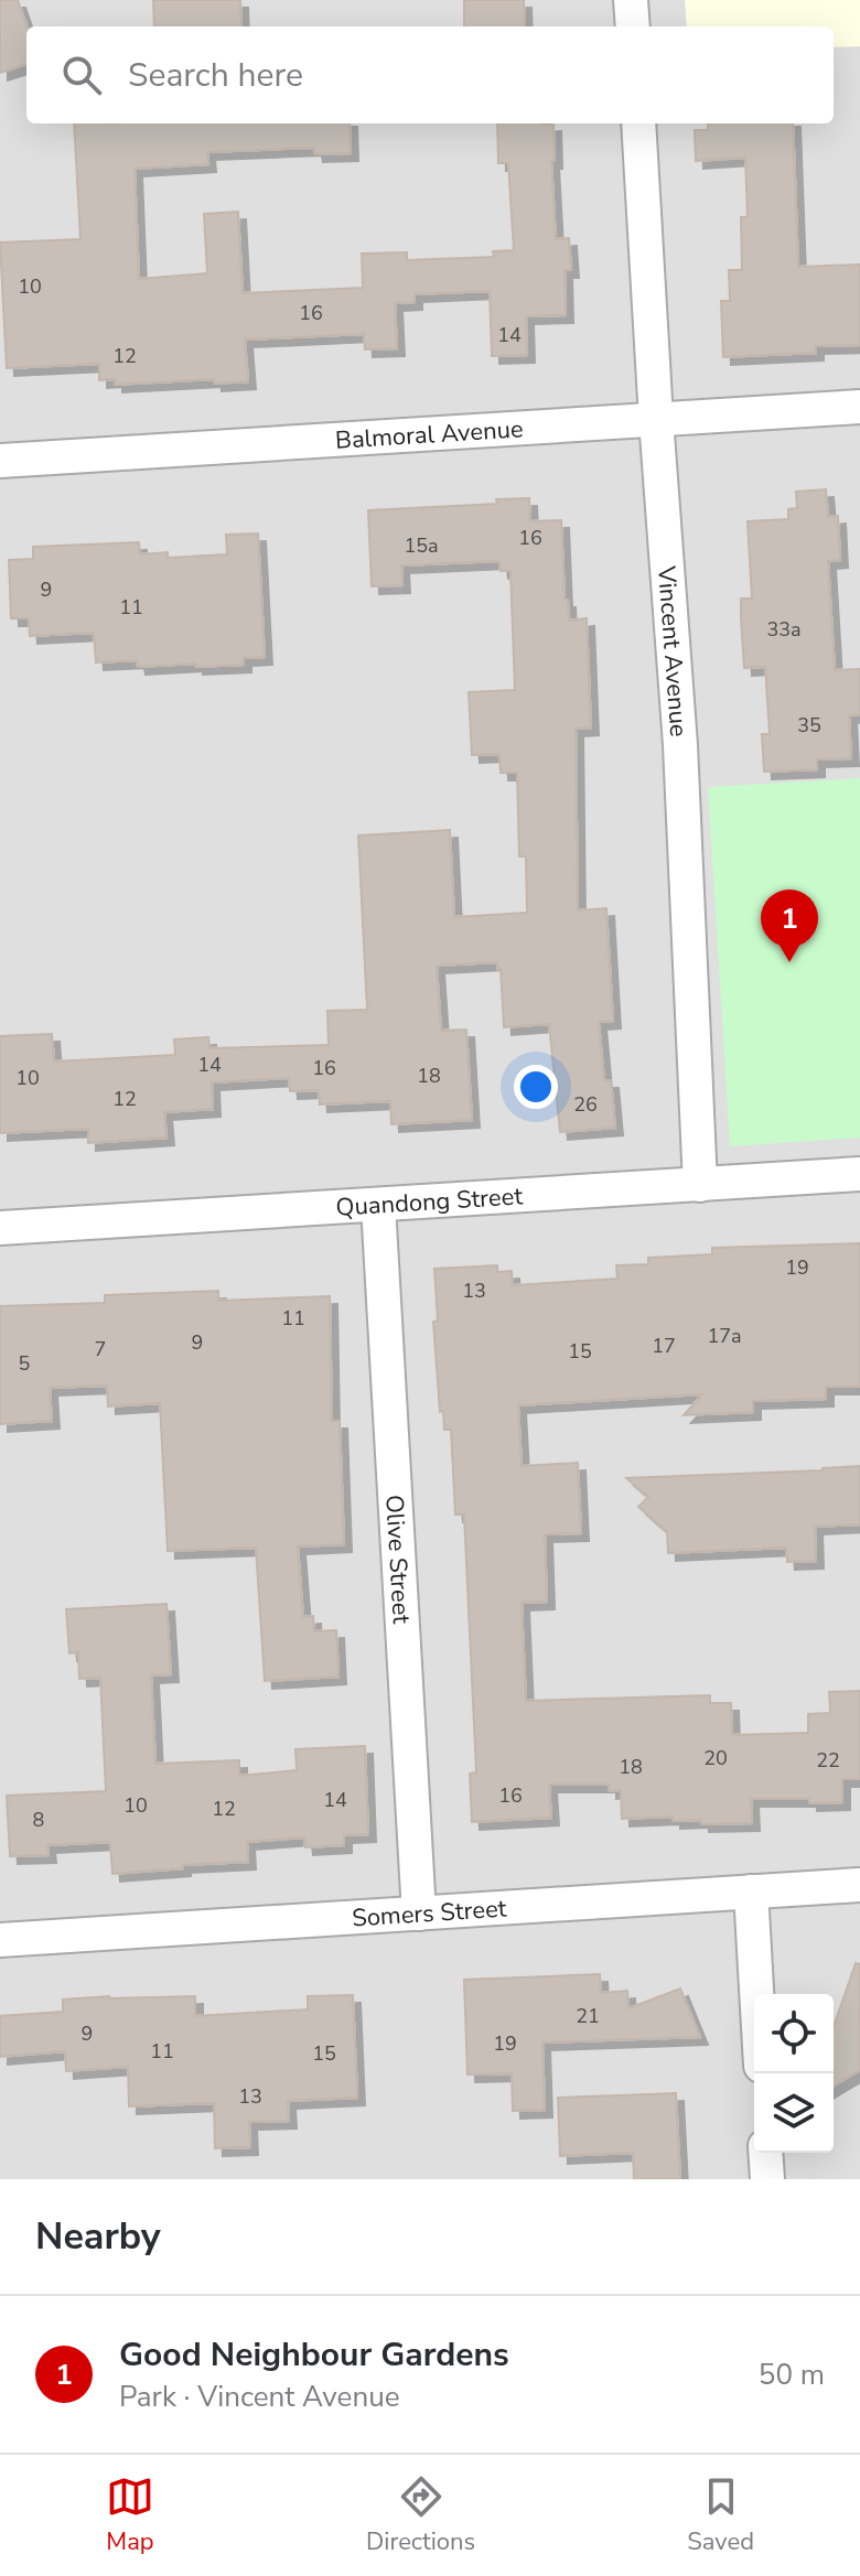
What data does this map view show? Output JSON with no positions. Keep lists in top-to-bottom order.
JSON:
{
  "streets": {
    "street": [
      "Balmoral Avenue",
      "Vincent Avenue",
      "Quandong Street",
      "Olive Street",
      "Somers Street"
    ]
  },
  "crossings": [
    ["Balmoral Avenue", "Vincent Avenue"],
    ["Vincent Avenue", "Quandong Street"],
    ["Quandong Street", "Olive Street"],
    ["Olive Street", "Somers Street"]
  ],
  "house_numbers": [
    "10",
    "16",
    "14",
    "12",
    "16",
    "15a",
    "9",
    "11",
    "33a",
    "35",
    "14",
    "16",
    "18",
    "10",
    "12",
    "26",
    "19",
    "13",
    "11",
    "17a",
    "9",
    "17",
    "7",
    "15",
    "5",
    "20",
    "22",
    "18",
    "16",
    "14",
    "10",
    "12",
    "8",
    "21",
    "9",
    "19",
    "11",
    "15",
    "13"
  ],
  "page": {
    "search": "Search here",
    "pins": "1",
    "heading": "Nearby",
    "list": [
      {
        "mark": "1",
        "name": "Good Neighbour Gardens",
        "note": "Park · Vincent Avenue",
        "value": "50 m"
      }
    ],
    "nav": ["Map", "Directions", "Saved"]
  }
}
